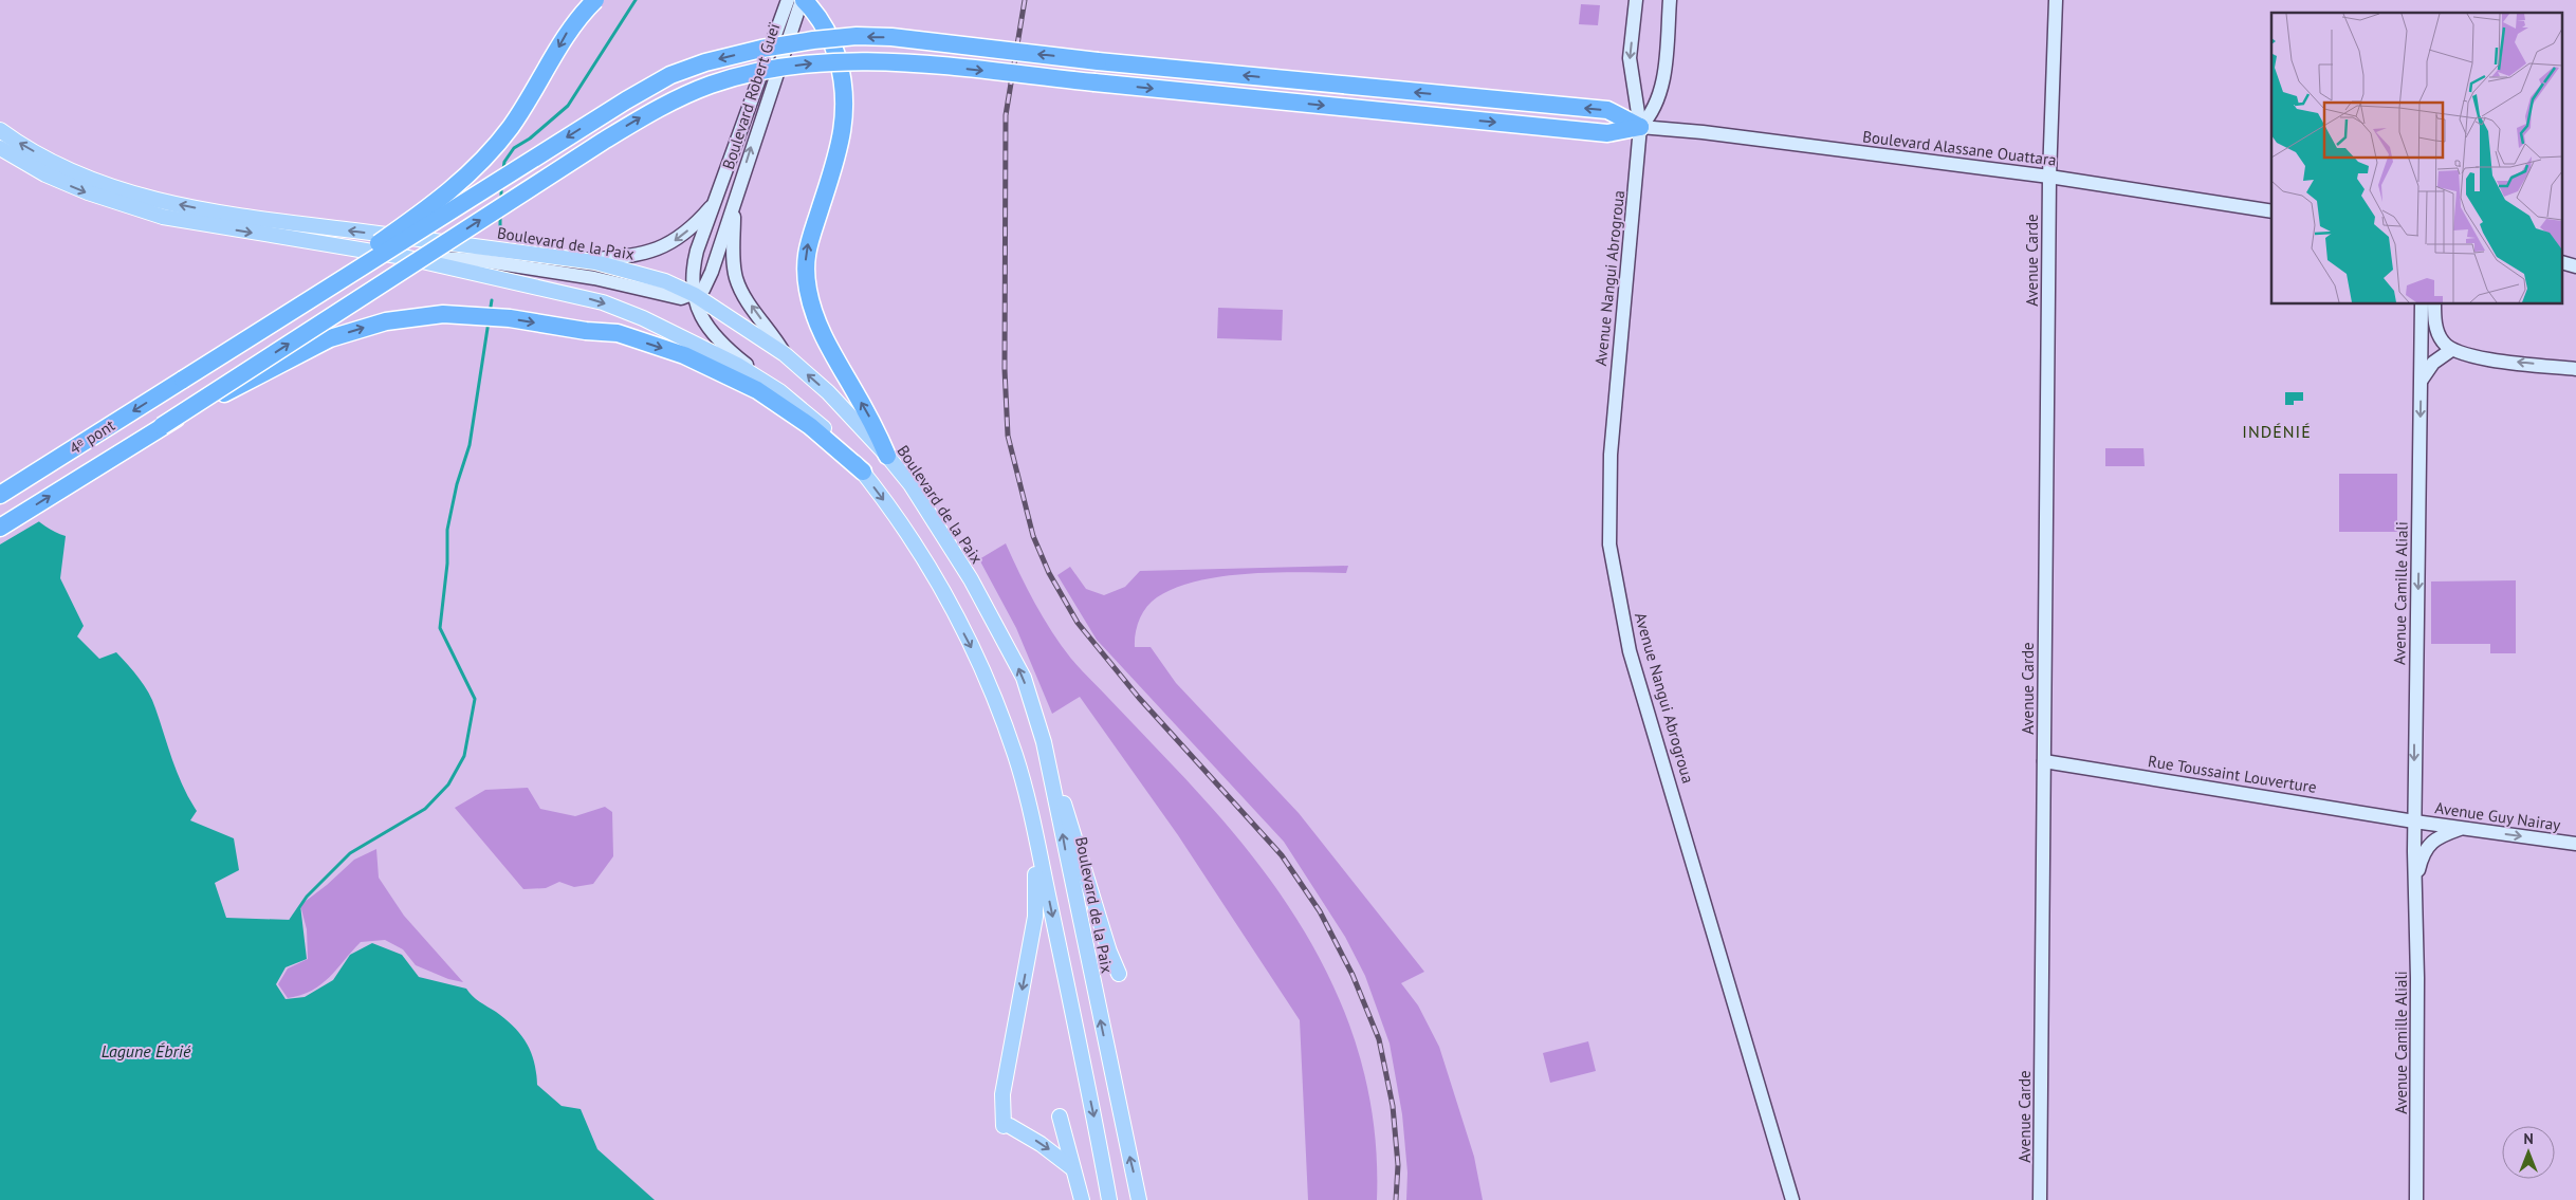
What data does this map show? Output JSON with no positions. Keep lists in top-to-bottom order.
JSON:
{
  "streets": {
    "highway": ["4ᵉ pont"],
    "main road": [
      "Boulevard Robert Gueï",
      "Boulevard Alassane Ouattara",
      "Boulevard de la Paix",
      "Avenue Carde",
      "Avenue Nangui Abrogroua",
      "Avenue Camille Aliali",
      "Rue Toussaint Louverture",
      "Avenue Guy Nairay"
    ]
  },
  "crossings": [
    ["Boulevard Robert Gueï", "Boulevard de la Paix"],
    ["Boulevard Alassane Ouattara", "Avenue Carde"],
    ["Boulevard Alassane Ouattara", "Avenue Nangui Abrogroua"],
    ["Avenue Carde", "Rue Toussaint Louverture"],
    ["Avenue Camille Aliali", "Rue Toussaint Louverture"],
    ["Avenue Camille Aliali", "Avenue Guy Nairay"],
    ["Rue Toussaint Louverture", "Avenue Guy Nairay"]
  ],
  "one_way": ["Avenue Camille Aliali", "Avenue Guy Nairay"],
  "districts": ["INDÉNIÉ"],
  "water": ["Lagune Ébrié"],
  "north": "top"
}
